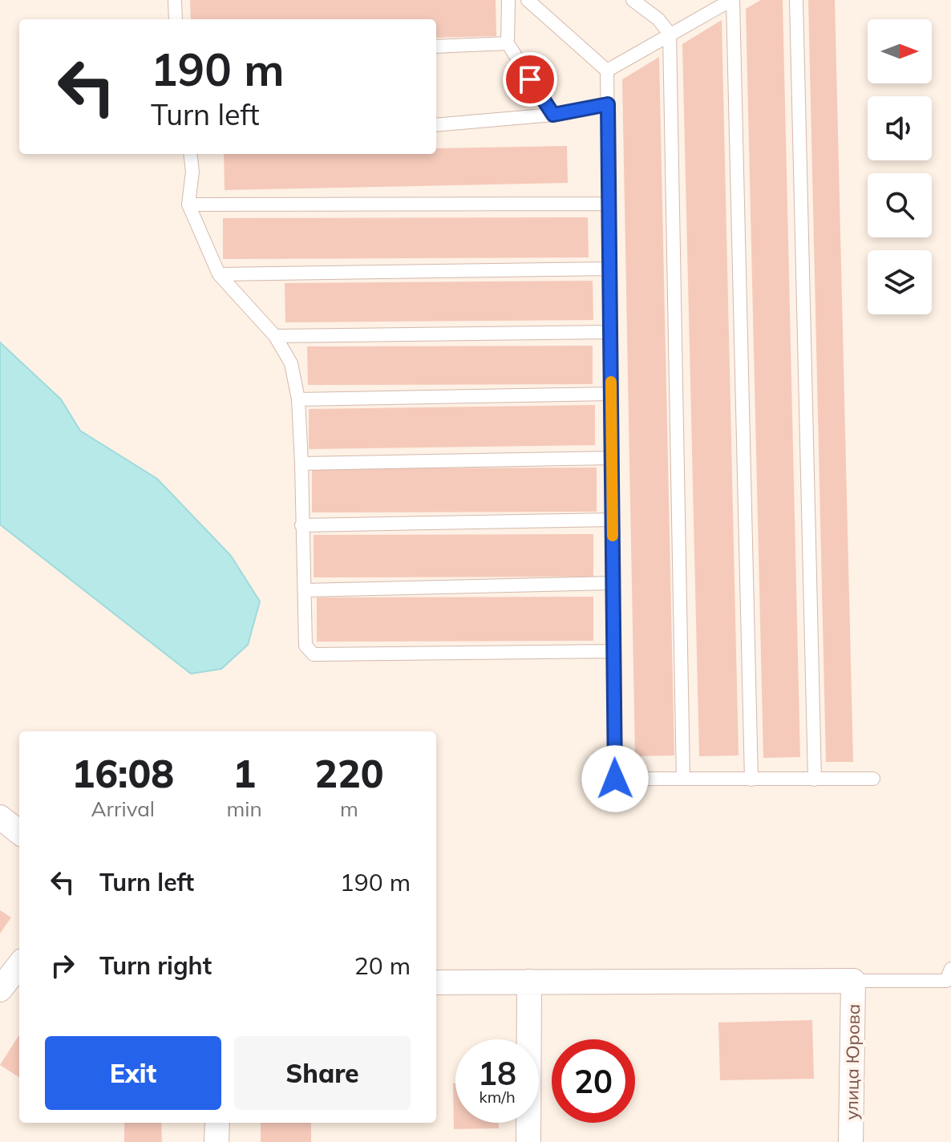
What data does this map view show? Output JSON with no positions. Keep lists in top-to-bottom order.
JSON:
{
  "streets": {
    "street": ["улица Юрова"]
  },
  "north": "right",
  "page": {
    "turn": ["190 m", "Turn left"],
    "eta": [
      "16:08",
      "Arrival",
      "1",
      "min",
      "220",
      "m"
    ],
    "list": [
      {
        "name": "Turn left",
        "value": "190 m"
      },
      {
        "name": "Turn right",
        "value": "20 m"
      }
    ],
    "buttons": ["Exit", "Share"],
    "speed": "18 km/h",
    "limit": "20"
  }
}
